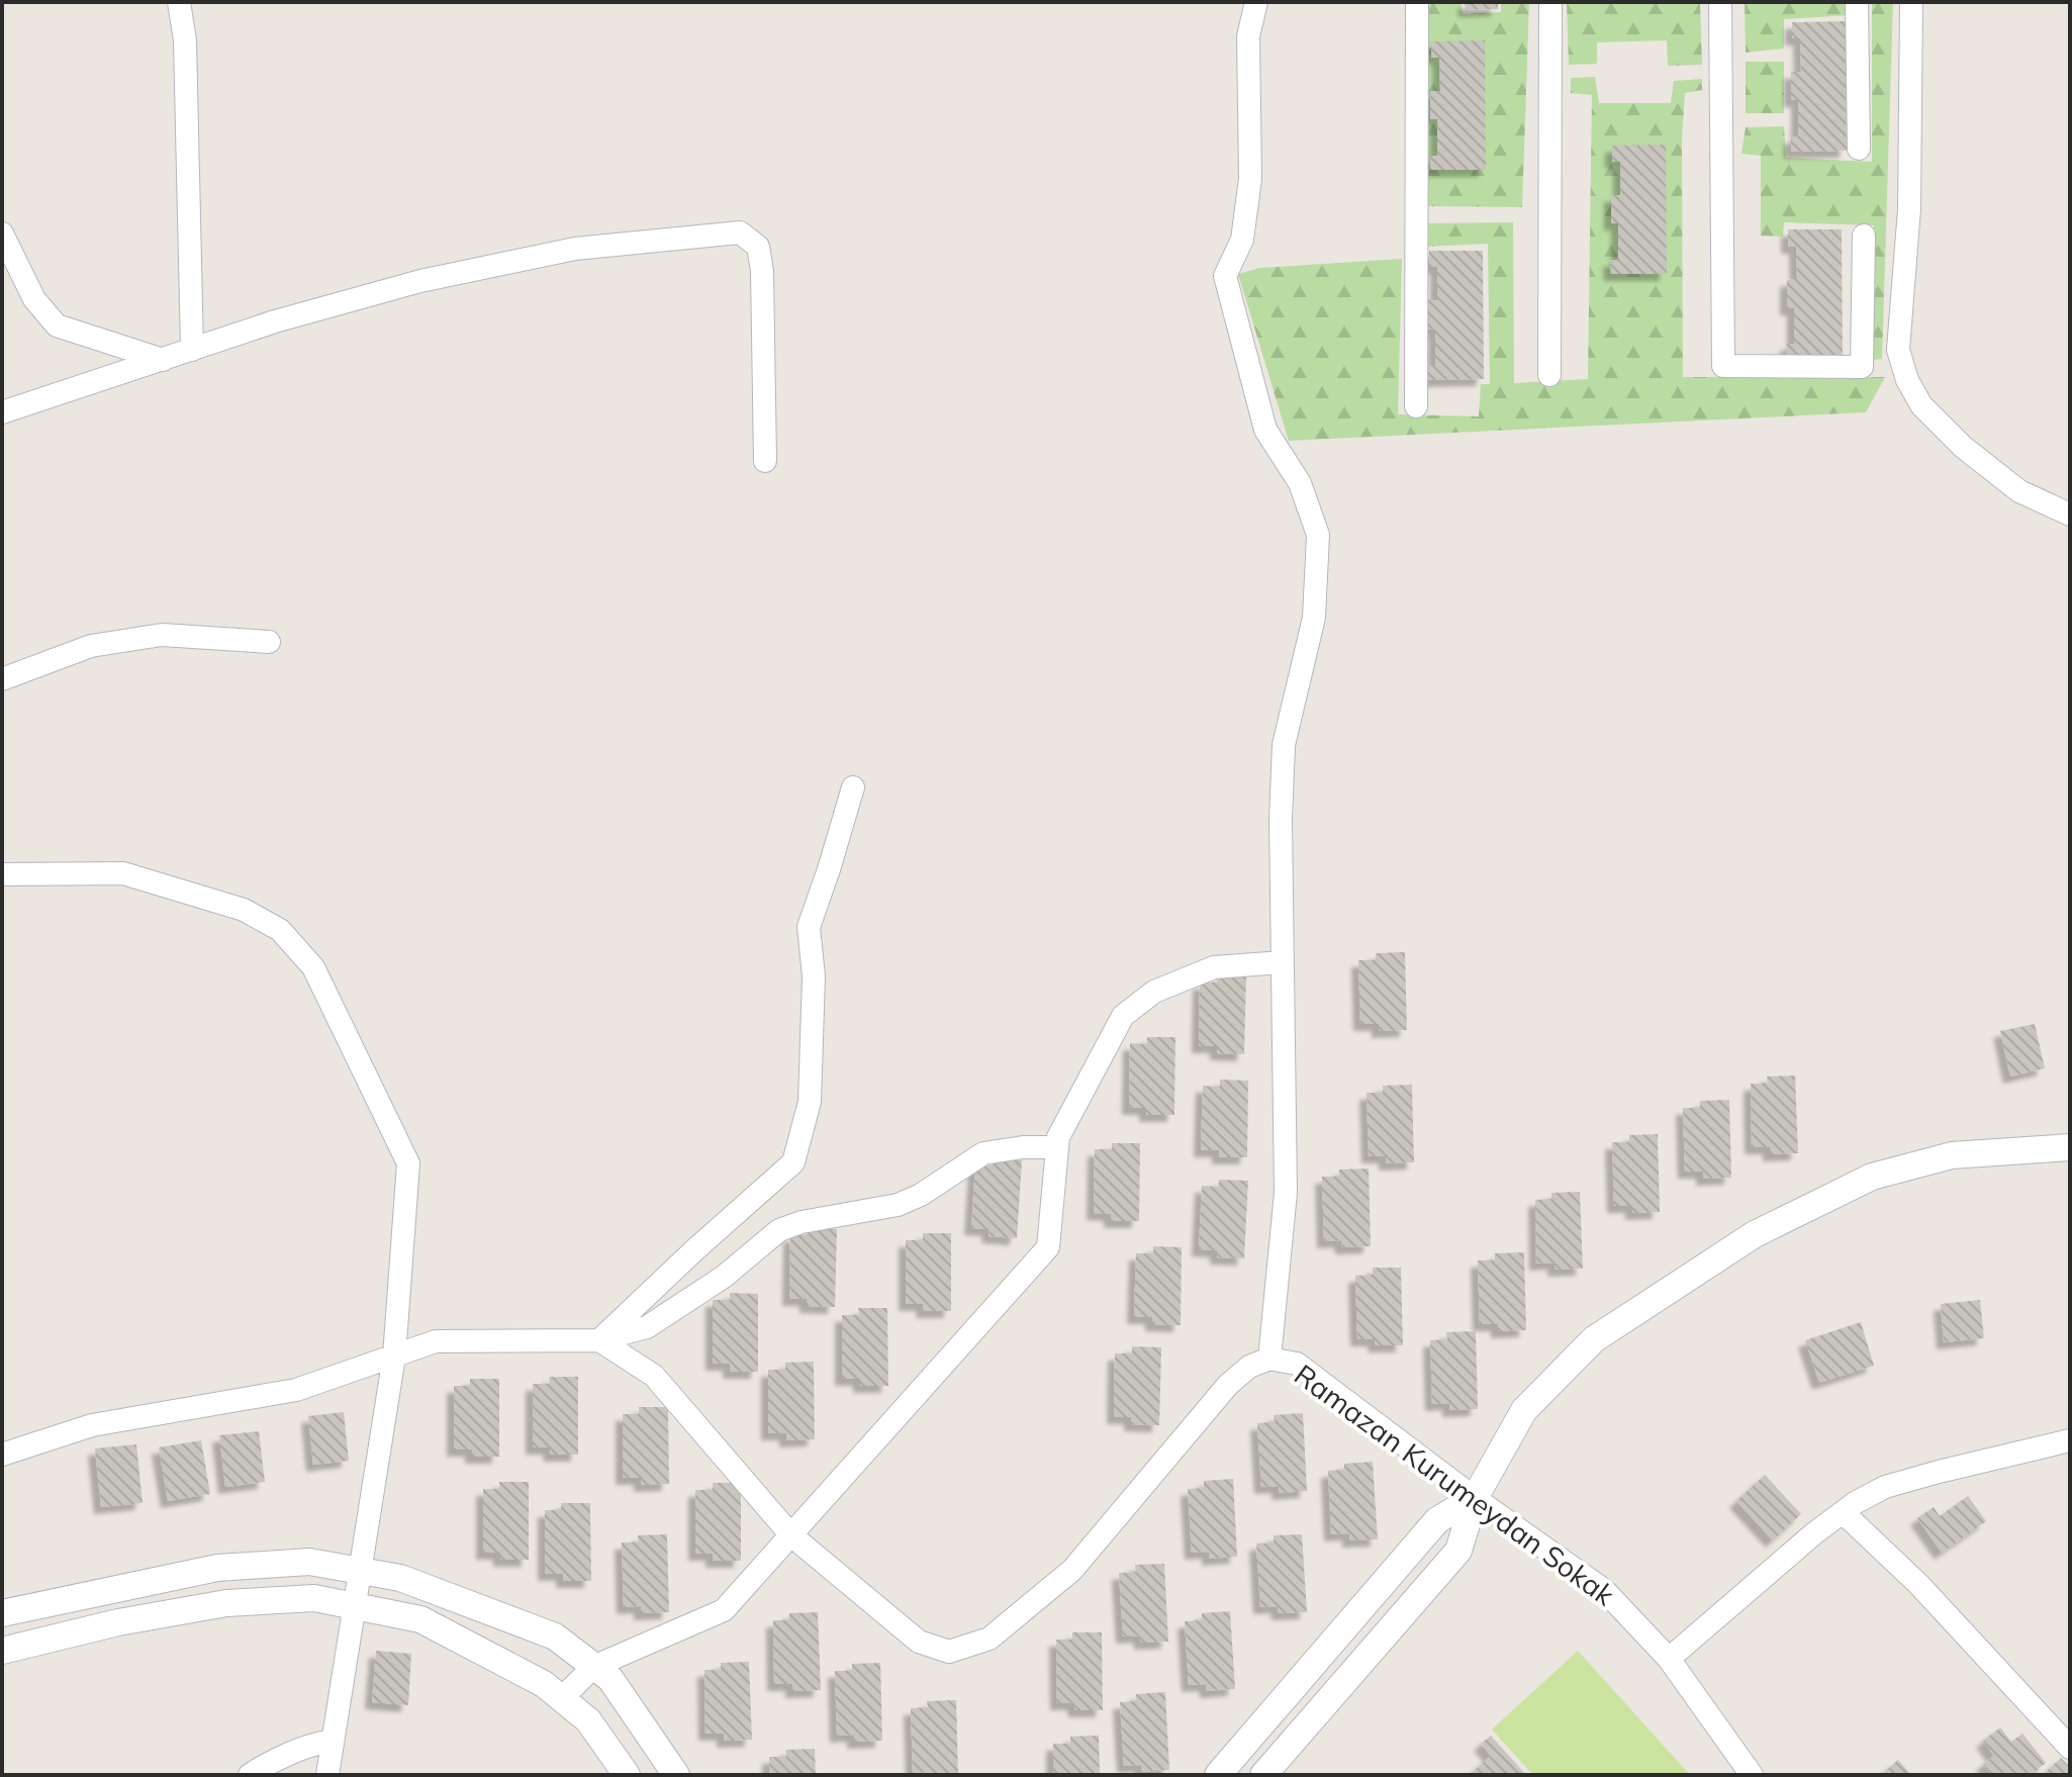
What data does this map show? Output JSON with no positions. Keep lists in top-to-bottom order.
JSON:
{
  "streets": {
    "street": ["Ramazan Kurumeydan Sokak"]
  }
}
